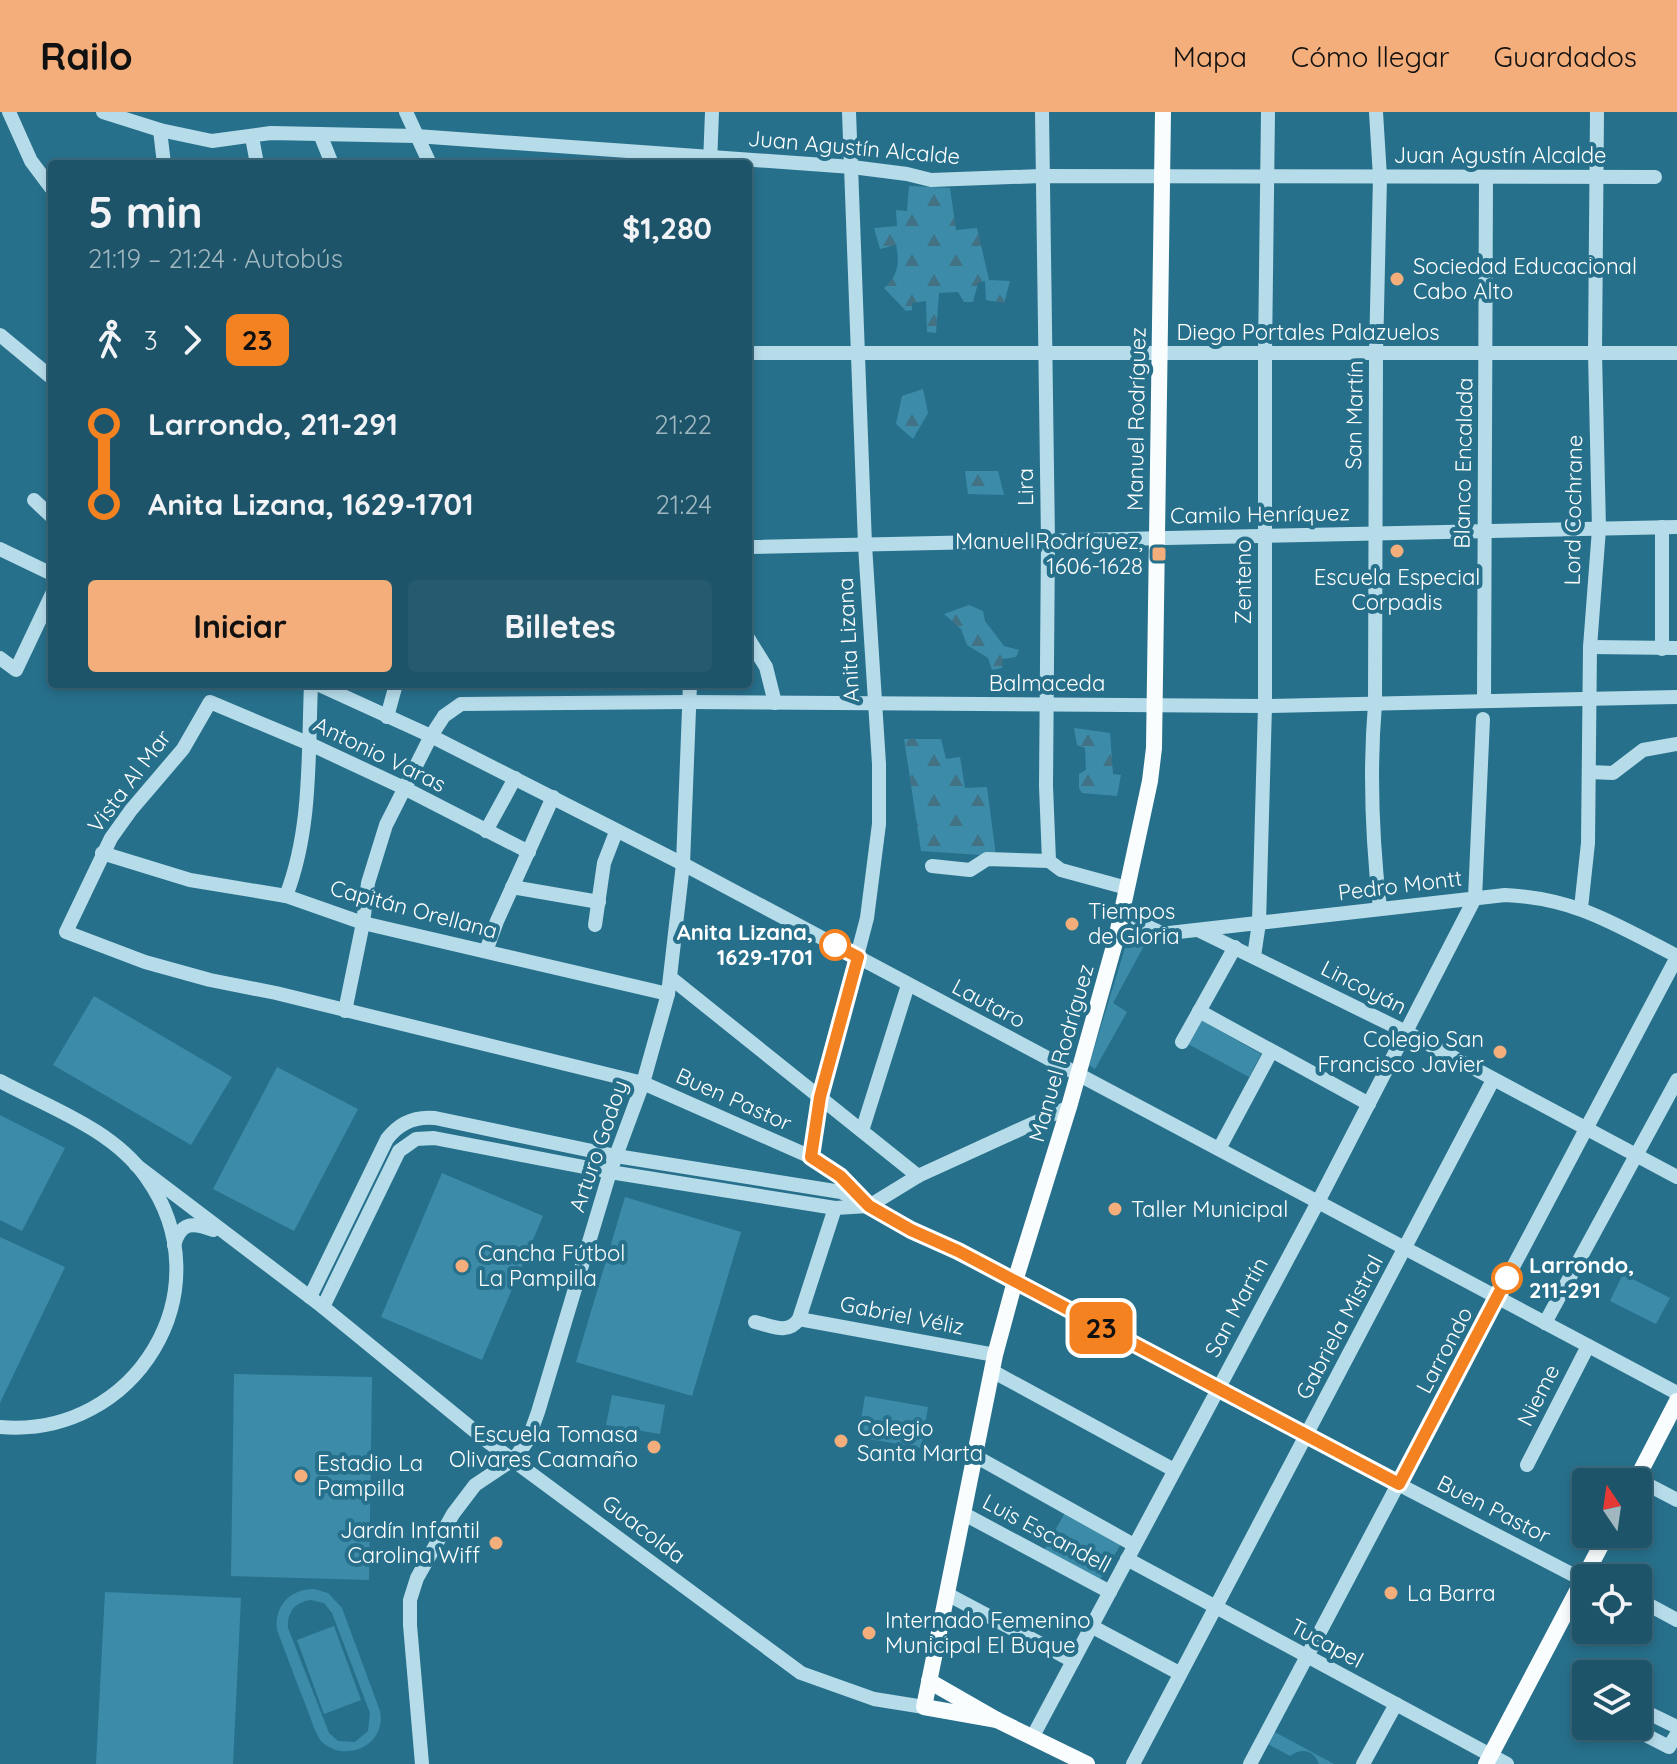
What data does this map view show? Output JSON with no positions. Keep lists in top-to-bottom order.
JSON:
{
  "streets": {
    "main road": ["Manuel Rodríguez", "Guacolda"],
    "street": [
      "Juan Agustín Alcalde",
      "Diego Portales Palazuelos",
      "San Martín",
      "Blanco Encalada",
      "Lira",
      "Lord Cochrane",
      "Camilo Henríquez",
      "Zenteno",
      "Anita Lizana",
      "Balmaceda",
      "Antonio Varas",
      "Vista Al Mar",
      "Pedro Montt",
      "Capitán Orellana",
      "Lincoyán",
      "Lautaro",
      "Buen Pastor",
      "Arturo Godoy",
      "Gabriel Véliz",
      "Gabriela Mistral",
      "Larrondo",
      "Nieme",
      "Luis Escandell",
      "Tucapel"
    ]
  },
  "crossings": [
    ["Juan Agustín Alcalde", "San Martín"],
    ["Juan Agustín Alcalde", "Manuel Rodríguez"],
    ["Juan Agustín Alcalde", "Blanco Encalada"],
    ["Juan Agustín Alcalde", "Lira"],
    ["Juan Agustín Alcalde", "Lord Cochrane"],
    ["Juan Agustín Alcalde", "Zenteno"],
    ["Juan Agustín Alcalde", "Anita Lizana"],
    ["Diego Portales Palazuelos", "San Martín"],
    ["Diego Portales Palazuelos", "Manuel Rodríguez"],
    ["Diego Portales Palazuelos", "Blanco Encalada"],
    ["Diego Portales Palazuelos", "Lira"],
    ["Diego Portales Palazuelos", "Lord Cochrane"],
    ["Diego Portales Palazuelos", "Zenteno"],
    ["Diego Portales Palazuelos", "Anita Lizana"],
    ["San Martín", "Camilo Henríquez"],
    ["San Martín", "Balmaceda"],
    ["San Martín", "Pedro Montt"],
    ["San Martín", "Lincoyán"],
    ["San Martín", "Lautaro"],
    ["San Martín", "Buen Pastor"],
    ["San Martín", "Gabriel Véliz"],
    ["San Martín", "Guacolda"],
    ["San Martín", "Luis Escandell"],
    ["San Martín", "Tucapel"],
    ["Manuel Rodríguez", "Camilo Henríquez"],
    ["Manuel Rodríguez", "Balmaceda"],
    ["Manuel Rodríguez", "Pedro Montt"],
    ["Manuel Rodríguez", "Lautaro"],
    ["Manuel Rodríguez", "Buen Pastor"],
    ["Manuel Rodríguez", "Gabriel Véliz"],
    ["Manuel Rodríguez", "Guacolda"],
    ["Manuel Rodríguez", "Luis Escandell"],
    ["Blanco Encalada", "Camilo Henríquez"],
    ["Blanco Encalada", "Balmaceda"],
    ["Lira", "Camilo Henríquez"],
    ["Lira", "Balmaceda"],
    ["Lord Cochrane", "Camilo Henríquez"],
    ["Lord Cochrane", "Balmaceda"],
    ["Lord Cochrane", "Pedro Montt"],
    ["Camilo Henríquez", "Zenteno"],
    ["Camilo Henríquez", "Anita Lizana"],
    ["Zenteno", "Balmaceda"],
    ["Zenteno", "Pedro Montt"],
    ["Zenteno", "Lincoyán"],
    ["Anita Lizana", "Balmaceda"],
    ["Anita Lizana", "Lautaro"],
    ["Anita Lizana", "Buen Pastor"],
    ["Balmaceda", "Antonio Varas"],
    ["Balmaceda", "Capitán Orellana"],
    ["Balmaceda", "Lautaro"],
    ["Balmaceda", "Buen Pastor"],
    ["Balmaceda", "Arturo Godoy"],
    ["Antonio Varas", "Vista Al Mar"],
    ["Vista Al Mar", "Capitán Orellana"],
    ["Vista Al Mar", "Buen Pastor"],
    ["Pedro Montt", "Lincoyán"],
    ["Pedro Montt", "Larrondo"],
    ["Capitán Orellana", "Arturo Godoy"],
    ["Lincoyán", "Gabriela Mistral"],
    ["Lincoyán", "Larrondo"],
    ["Lautaro", "Arturo Godoy"],
    ["Lautaro", "Gabriela Mistral"],
    ["Lautaro", "Larrondo"],
    ["Lautaro", "Nieme"],
    ["Buen Pastor", "Arturo Godoy"],
    ["Buen Pastor", "Gabriela Mistral"],
    ["Buen Pastor", "Larrondo"],
    ["Arturo Godoy", "Guacolda"],
    ["Gabriela Mistral", "Tucapel"],
    ["Larrondo", "Tucapel"]
  ],
  "places": {
    "other": [
      "Sociedad Educacional Cabo Alto",
      "Escuela Especial Corpadis",
      "Tiempos de Gloria",
      "Anita Lizana, 1629-1701",
      "Colegio San Francisco Javier",
      "Taller Municipal",
      "Cancha Fútbol La Pampilla",
      "Larrondo, 211-291",
      "Colegio Santa Marta",
      "Escuela Tomasa Olivares Caamaño",
      "Estadio La Pampilla",
      "Jardín Infantil Carolina Wiff",
      "La Barra",
      "Internado Femenino Municipal El Buque"
    ],
    "transit": ["Manuel Rodríguez, 1606-1628"]
  },
  "lines": ["bus line 23"],
  "north": "top",
  "page": {
    "header": "Railo",
    "nav": ["Mapa", "Cómo llegar", "Guardados"],
    "on_map": "23",
    "heading": ["5 min", "21:19 – 21:24 · Autobús", "$1,280"],
    "legs": ["3", "23"],
    "list": [
      {
        "name": "Larrondo, 211-291",
        "value": "21:22"
      },
      {
        "name": "Anita Lizana, 1629-1701",
        "value": "21:24"
      }
    ],
    "buttons": ["Iniciar", "Billetes"]
  }
}
